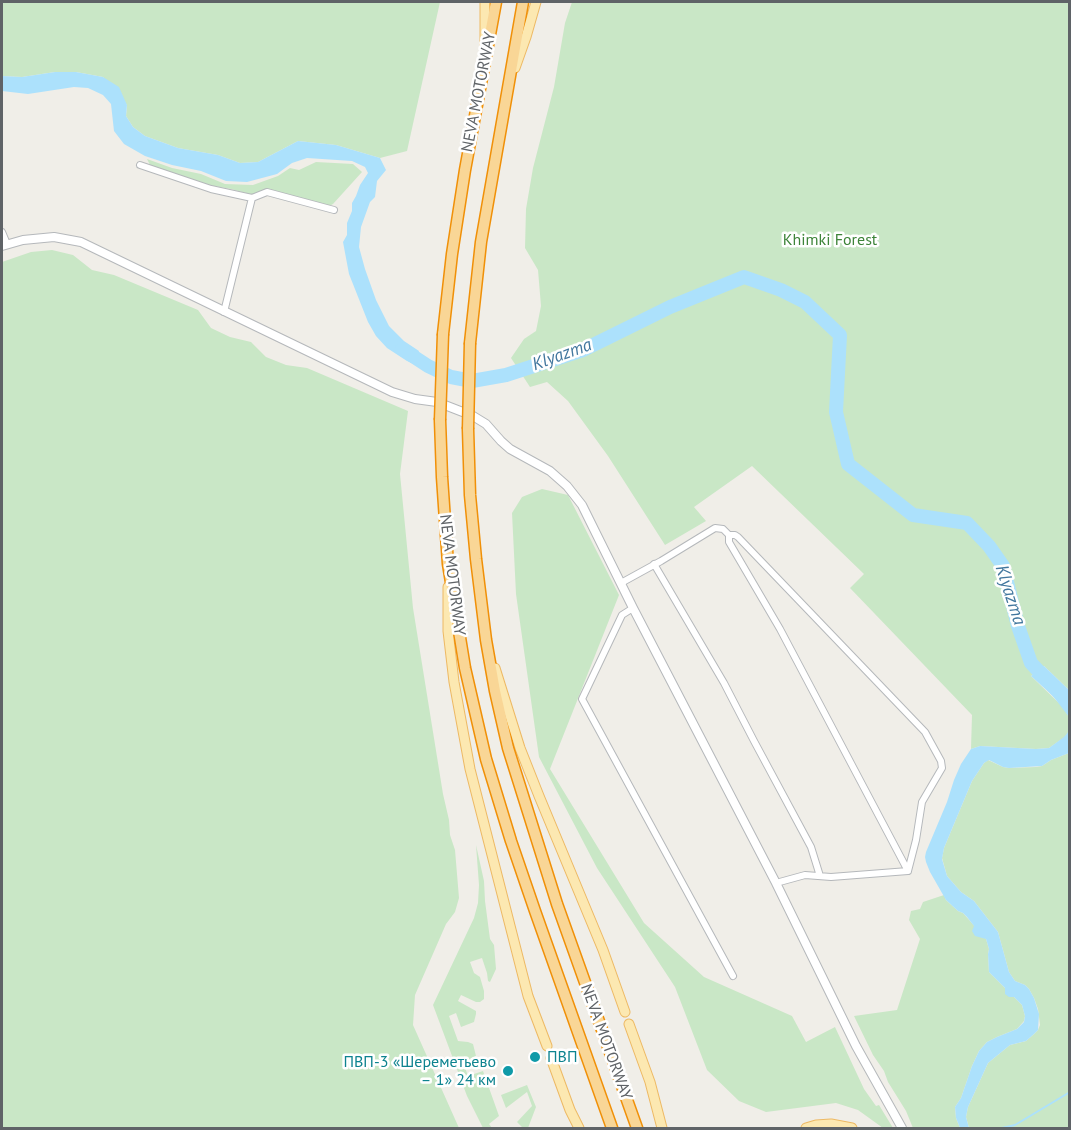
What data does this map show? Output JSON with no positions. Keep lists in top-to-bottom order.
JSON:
{
  "streets": {
    "highway": ["NEVA MOTORWAY"]
  },
  "water": ["Klyazma"],
  "parks": ["Khimki Forest"],
  "places": ["ПВП", "ПВП-3 «Шереметьево – 1» 24 км"]
}
